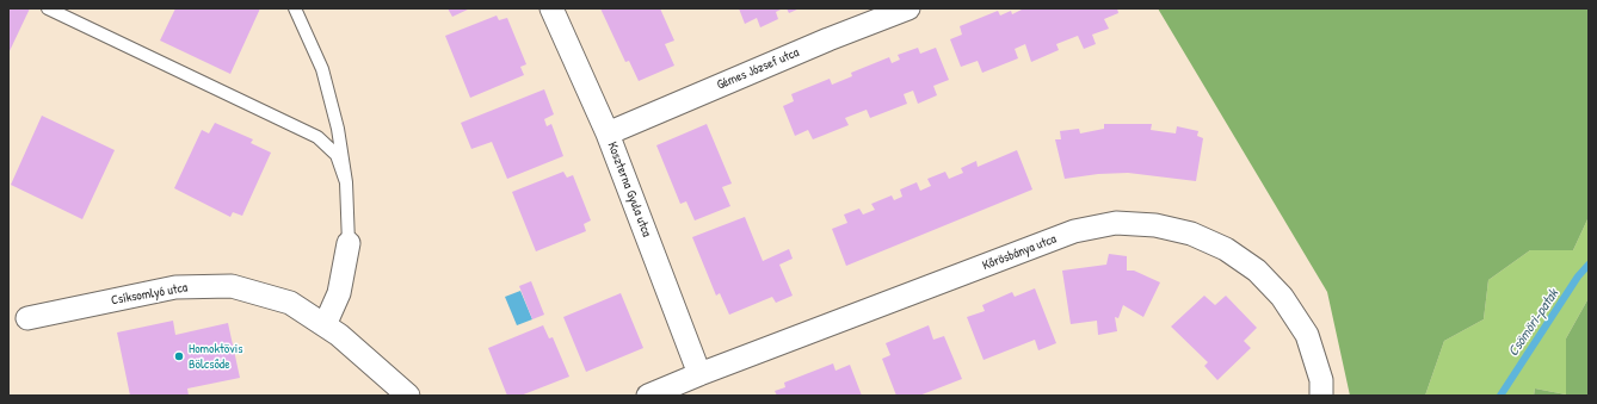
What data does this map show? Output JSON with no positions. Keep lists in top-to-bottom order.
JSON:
{
  "streets": {
    "street": [
      "Gémes József utca",
      "Koszterna Gyula utca",
      "Kőrösbánya utca",
      "Csíksomlyó utca"
    ]
  },
  "crossings": [
    ["Gémes József utca", "Koszterna Gyula utca"],
    ["Koszterna Gyula utca", "Kőrösbánya utca"]
  ],
  "water": ["Csömöri-patak"],
  "places": ["Homoktövis Bölcsőde"]
}
